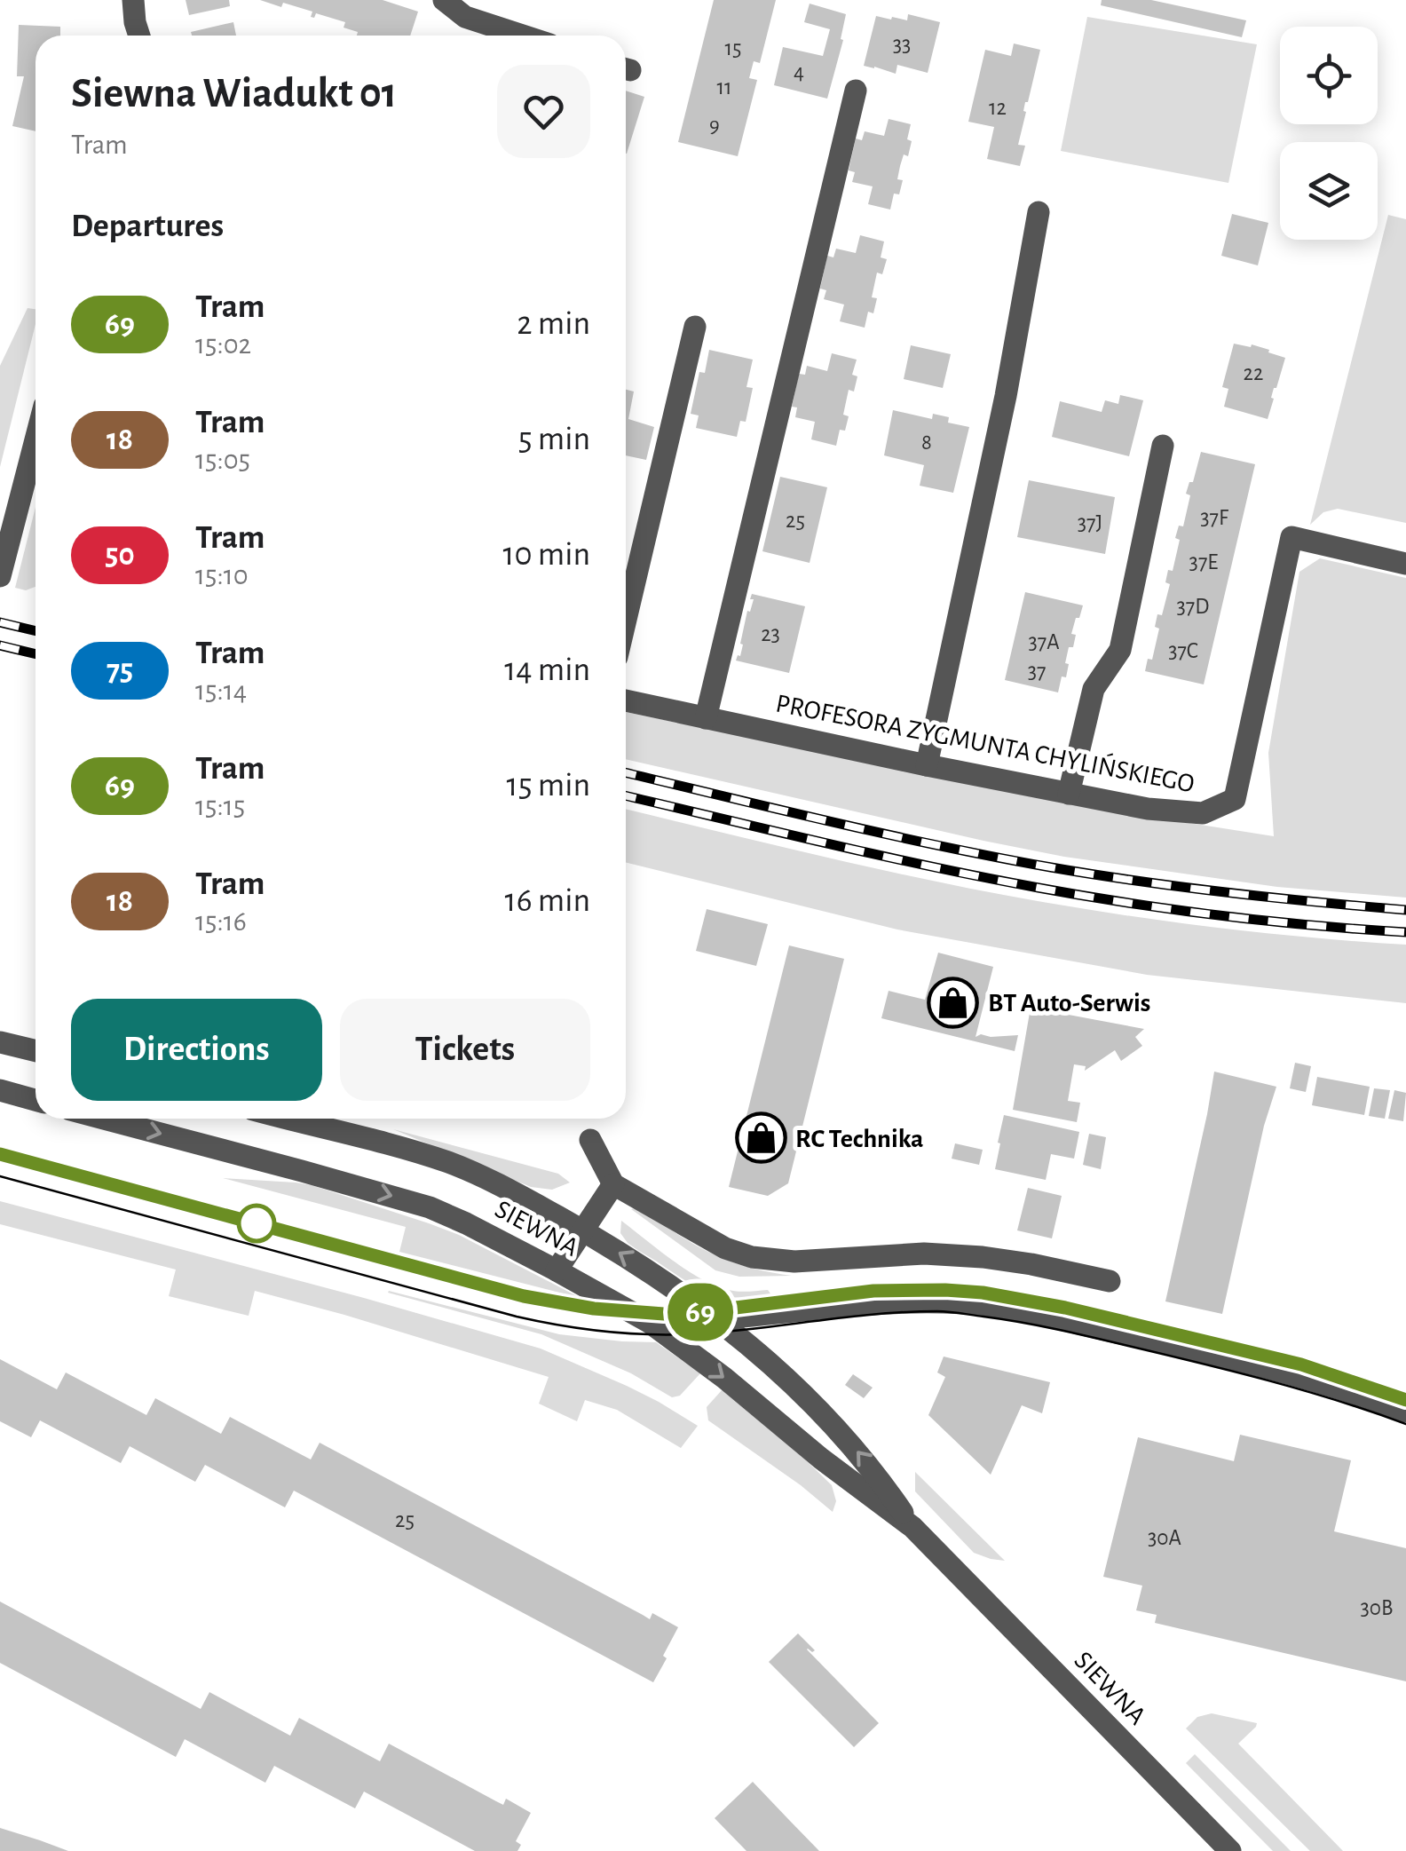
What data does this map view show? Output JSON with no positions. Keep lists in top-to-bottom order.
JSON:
{
  "streets": {
    "street": ["PROFESORA ZYGMUNTA CHYLIŃSKIEGO", "SIEWNA"]
  },
  "places": {
    "shop": ["BT Auto-Serwis", "RC Technika"]
  },
  "lines": ["tram line 69"],
  "house_numbers": [
    "33",
    "15",
    "4",
    "11",
    "12",
    "9",
    "22",
    "8",
    "37F",
    "25",
    "37J",
    "37E",
    "37D",
    "23",
    "37A",
    "37C",
    "37",
    "25",
    "30A",
    "30B"
  ],
  "page": {
    "on_map": "69",
    "heading": [
      ["Siewna Wiadukt 01", "Tram"],
      "Departures"
    ],
    "list": [
      {
        "mark": "69",
        "name": "Tram",
        "note": "15:02",
        "value": "2 min"
      },
      {
        "mark": "18",
        "name": "Tram",
        "note": "15:05",
        "value": "5 min"
      },
      {
        "mark": "50",
        "name": "Tram",
        "note": "15:10",
        "value": "10 min"
      },
      {
        "mark": "75",
        "name": "Tram",
        "note": "15:14",
        "value": "14 min"
      },
      {
        "mark": "69",
        "name": "Tram",
        "note": "15:15",
        "value": "15 min"
      },
      {
        "mark": "18",
        "name": "Tram",
        "note": "15:16",
        "value": "16 min"
      }
    ],
    "buttons": ["Directions", "Tickets"]
  }
}
